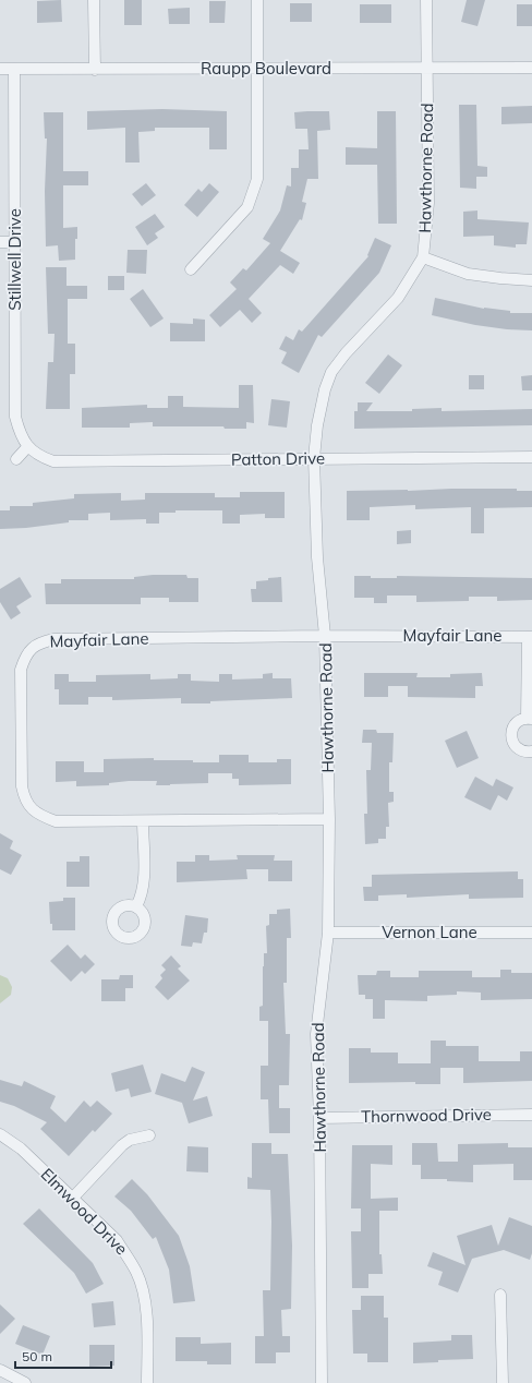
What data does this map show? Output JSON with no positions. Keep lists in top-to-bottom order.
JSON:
{
  "streets": {
    "street": [
      "Raupp Boulevard",
      "Hawthorne Road",
      "Stillwell Drive",
      "Patton Drive",
      "Mayfair Lane",
      "Vernon Lane",
      "Thornwood Drive",
      "Elmwood Drive"
    ]
  },
  "crossings": [
    ["Raupp Boulevard", "Hawthorne Road"],
    ["Raupp Boulevard", "Stillwell Drive"],
    ["Hawthorne Road", "Patton Drive"],
    ["Hawthorne Road", "Mayfair Lane"],
    ["Hawthorne Road", "Vernon Lane"],
    ["Hawthorne Road", "Thornwood Drive"],
    ["Stillwell Drive", "Patton Drive"]
  ],
  "scale_bar": "50 m"
}
